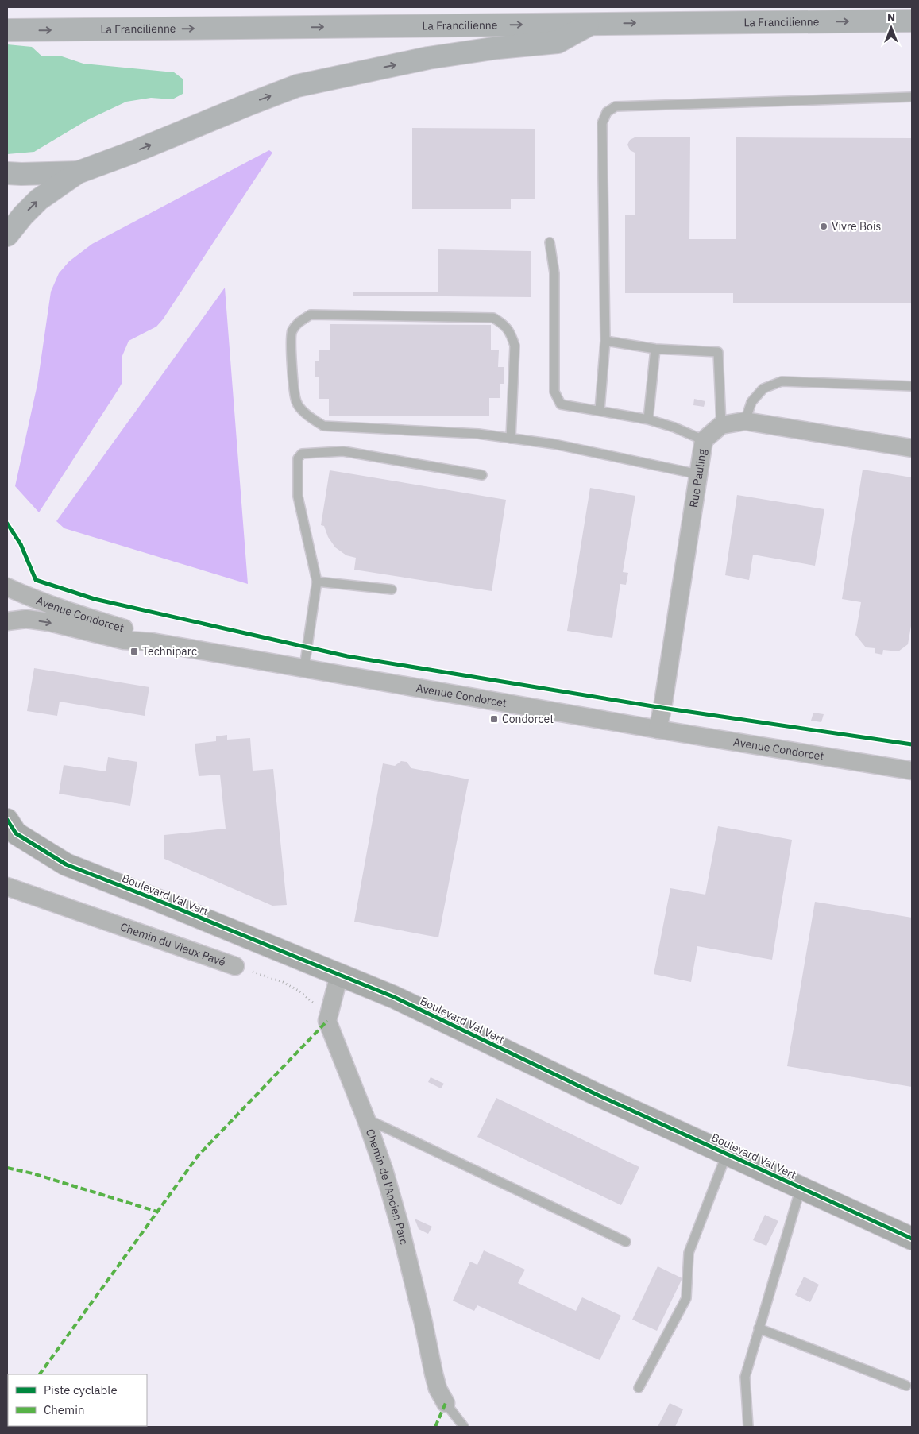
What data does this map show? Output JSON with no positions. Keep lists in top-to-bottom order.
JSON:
{
  "streets": {
    "highway": ["La Francilienne"],
    "street": [
      "Rue Pauling",
      "Avenue Condorcet",
      "Boulevard Val Vert",
      "Chemin du Vieux Pavé",
      "Chemin de l'Ancien Parc"
    ]
  },
  "crossings": [
    ["Rue Pauling", "Avenue Condorcet"],
    ["Chemin du Vieux Pavé", "Chemin de l'Ancien Parc"]
  ],
  "places": {
    "other": ["Vivre Bois"],
    "transit": ["Techniparc", "Condorcet"]
  },
  "legend": ["Piste cyclable", "Chemin"],
  "north": "top"
}
